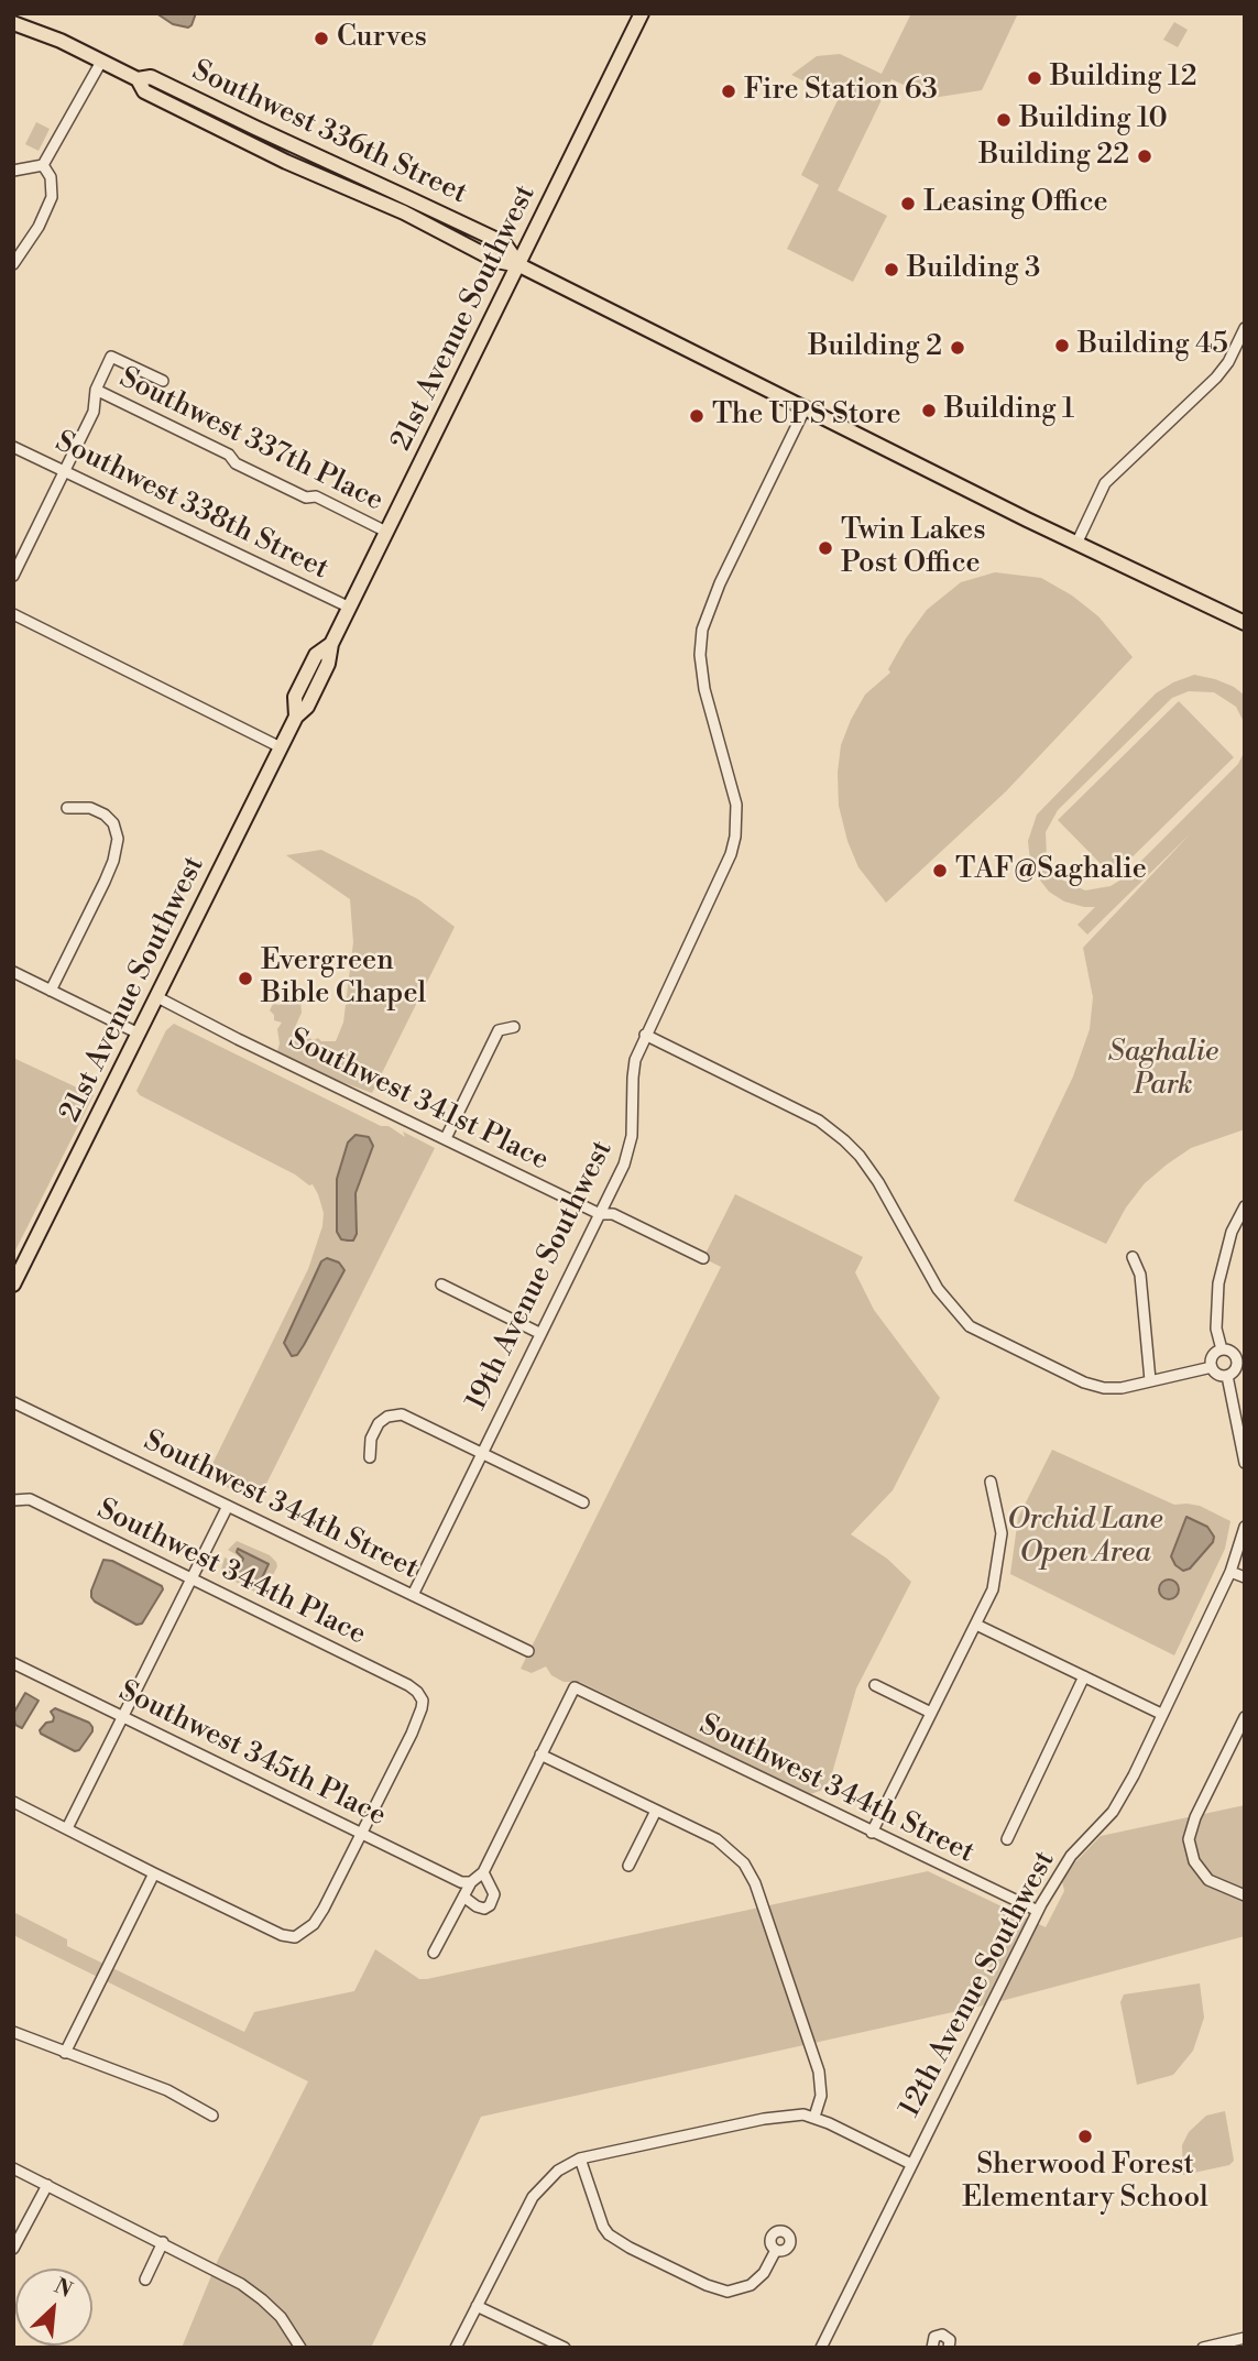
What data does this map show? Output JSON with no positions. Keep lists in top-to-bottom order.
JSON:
{
  "streets": {
    "main road": ["Southwest 336th Street", "21st Avenue Southwest"],
    "street": [
      "Southwest 337th Place",
      "Southwest 338th Street",
      "Southwest 341st Place",
      "19th Avenue Southwest",
      "Southwest 344th Street",
      "Southwest 344th Place",
      "Southwest 345th Place",
      "12th Avenue Southwest"
    ]
  },
  "crossings": [
    ["Southwest 336th Street", "21st Avenue Southwest"],
    ["21st Avenue Southwest", "Southwest 337th Place"],
    ["21st Avenue Southwest", "Southwest 338th Street"],
    ["21st Avenue Southwest", "Southwest 341st Place"],
    ["Southwest 341st Place", "19th Avenue Southwest"],
    ["19th Avenue Southwest", "Southwest 344th Street"],
    ["Southwest 344th Street", "12th Avenue Southwest"],
    ["Southwest 344th Place", "Southwest 345th Place"]
  ],
  "parks": ["Saghalie Park", "Orchid Lane Open Area"],
  "places": [
    "Curves",
    "Building 12",
    "Fire Station 63",
    "Building 10",
    "Building 22",
    "Leasing Office",
    "Building 3",
    "Building 45",
    "Building 2",
    "Building 1",
    "The UPS Store",
    "Twin Lakes Post Office",
    "TAF@Saghalie",
    "Evergreen Bible Chapel",
    "Sherwood Forest Elementary School"
  ],
  "north": "top right"
}
